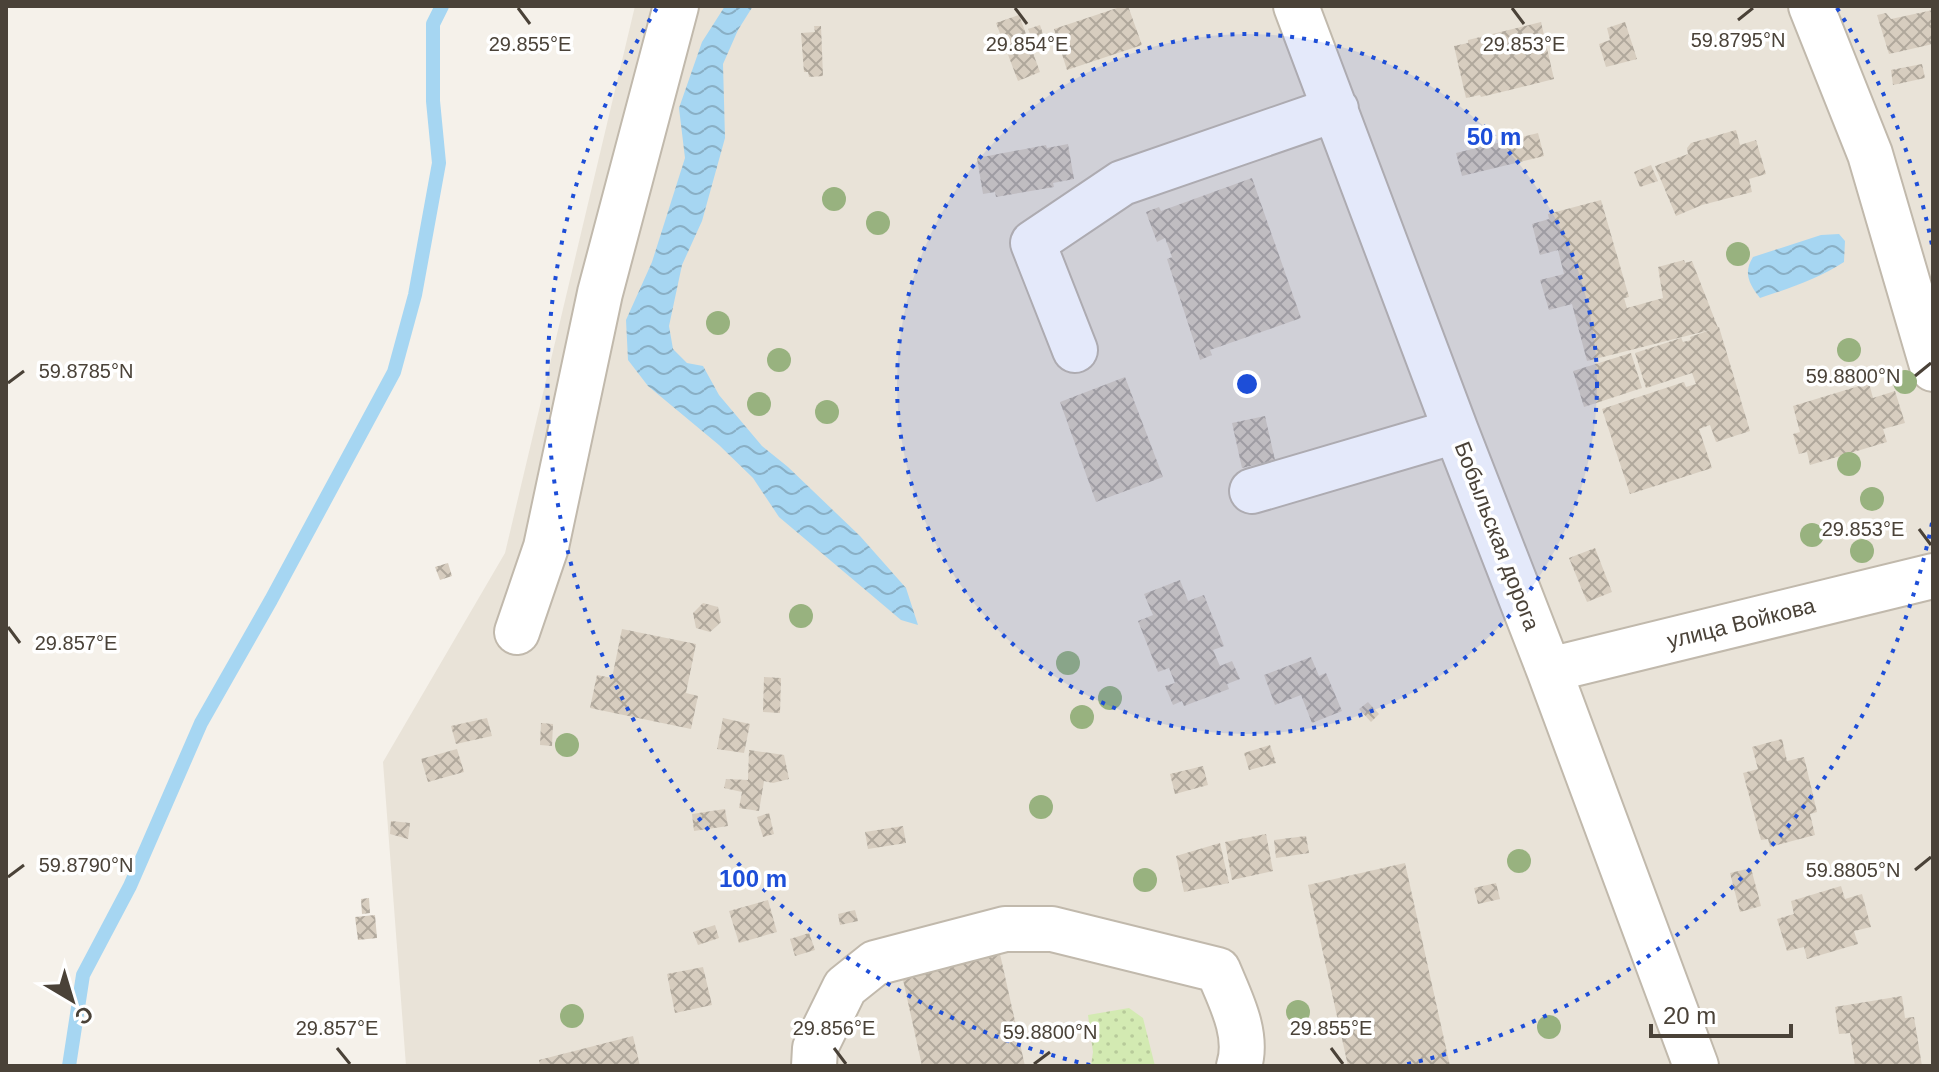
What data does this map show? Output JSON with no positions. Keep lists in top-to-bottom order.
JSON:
{
  "streets": {
    "street": ["Бобыльская дорога", "улица Войкова"]
  },
  "crossings": [
    ["Бобыльская дорога", "улица Войкова"]
  ],
  "scale_bar": "20 m",
  "north": "bottom right",
  "coordinates": [
    "59.8795°N",
    "29.855°E",
    "29.854°E",
    "29.853°E",
    "59.8785°N",
    "59.8800°N",
    "29.857°E",
    "59.8790°N",
    "59.8805°N",
    "29.856°E"
  ],
  "rings": ["50 m", "100 m"]
}
